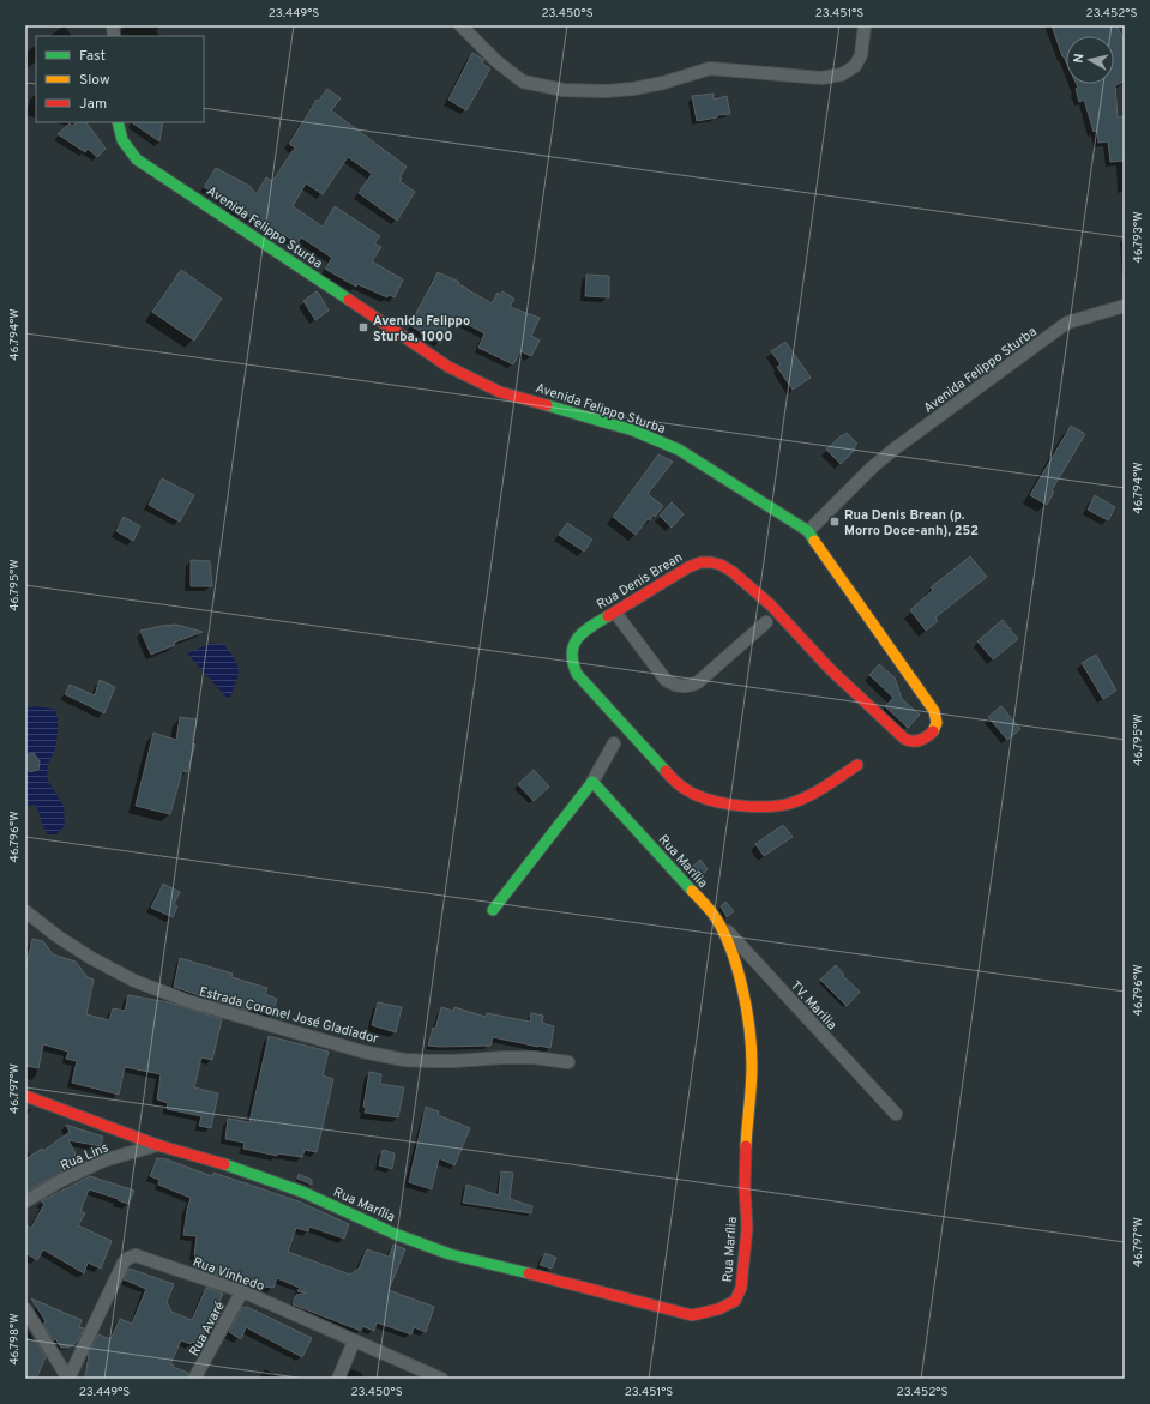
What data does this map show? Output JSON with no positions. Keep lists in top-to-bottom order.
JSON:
{
  "streets": {
    "street": [
      "Avenida Felippo Sturba",
      "Rua Denis Brean",
      "Rua Marília",
      "TV. Marilia",
      "Estrada Coronel José Gladiador",
      "Rua Lins",
      "Rua Vinhedo",
      "Rua Avaré"
    ]
  },
  "crossings": [
    ["Avenida Felippo Sturba", "Rua Denis Brean"],
    ["Rua Marília", "TV. Marilia"],
    ["Rua Marília", "Rua Lins"],
    ["Rua Vinhedo", "Rua Avaré"]
  ],
  "places": {
    "transit": ["Avenida Felippo Sturba, 1000", "Rua Denis Brean (p. Morro Doce-anh), 252"]
  },
  "legend": ["Fast", "Slow", "Jam"],
  "north": "left",
  "coordinates": [
    "23.449°S",
    "23.450°S",
    "23.451°S",
    "23.452°S",
    "46.793°W",
    "46.794°W",
    "46.795°W",
    "46.796°W",
    "46.797°W",
    "46.798°W"
  ]
}
